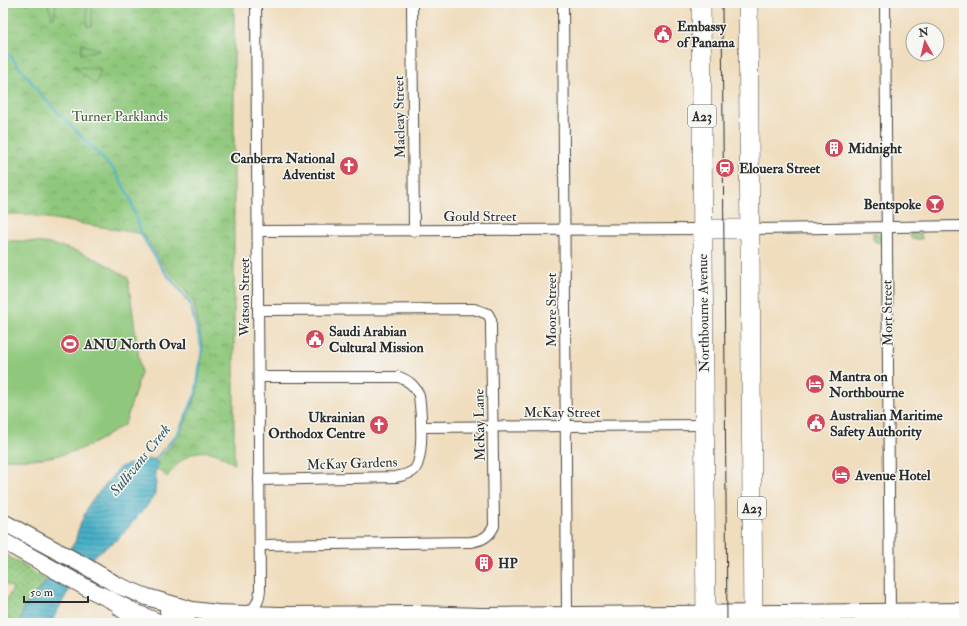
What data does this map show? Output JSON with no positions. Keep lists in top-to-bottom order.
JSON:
{
  "streets": {
    "highway": ["A23", "Northbourne Avenue"],
    "street": [
      "Macleay Street",
      "Gould Street",
      "Watson Street",
      "Moore Street",
      "Mort Street",
      "McKay Street",
      "McKay Lane",
      "McKay Gardens"
    ]
  },
  "crossings": [
    ["Macleay Street", "Gould Street"],
    ["Gould Street", "Watson Street"],
    ["Gould Street", "Moore Street"],
    ["Gould Street", "Northbourne Avenue"],
    ["Watson Street", "McKay Lane"],
    ["Watson Street", "McKay Gardens"],
    ["Moore Street", "McKay Street"],
    ["Northbourne Avenue", "McKay Street"],
    ["McKay Street", "McKay Lane"],
    ["McKay Street", "McKay Gardens"]
  ],
  "water": ["Sullivans Creek"],
  "parks": ["Turner Parklands"],
  "places": {
    "public building": ["Embassy of Panama", "Saudi Arabian Cultural Mission", "Australian Maritime Safety Authority"],
    "building": ["Midnight", "HP"],
    "church": ["Canberra National Adventist", "Ukrainian Orthodox Centre"],
    "station": ["Elouera Street"],
    "bar": ["Bentspoke"],
    "sports": ["ANU North Oval"],
    "hotel": ["Mantra on Northbourne", "Avenue Hotel"]
  },
  "scale_bar": "50 m",
  "north": "top"
}
